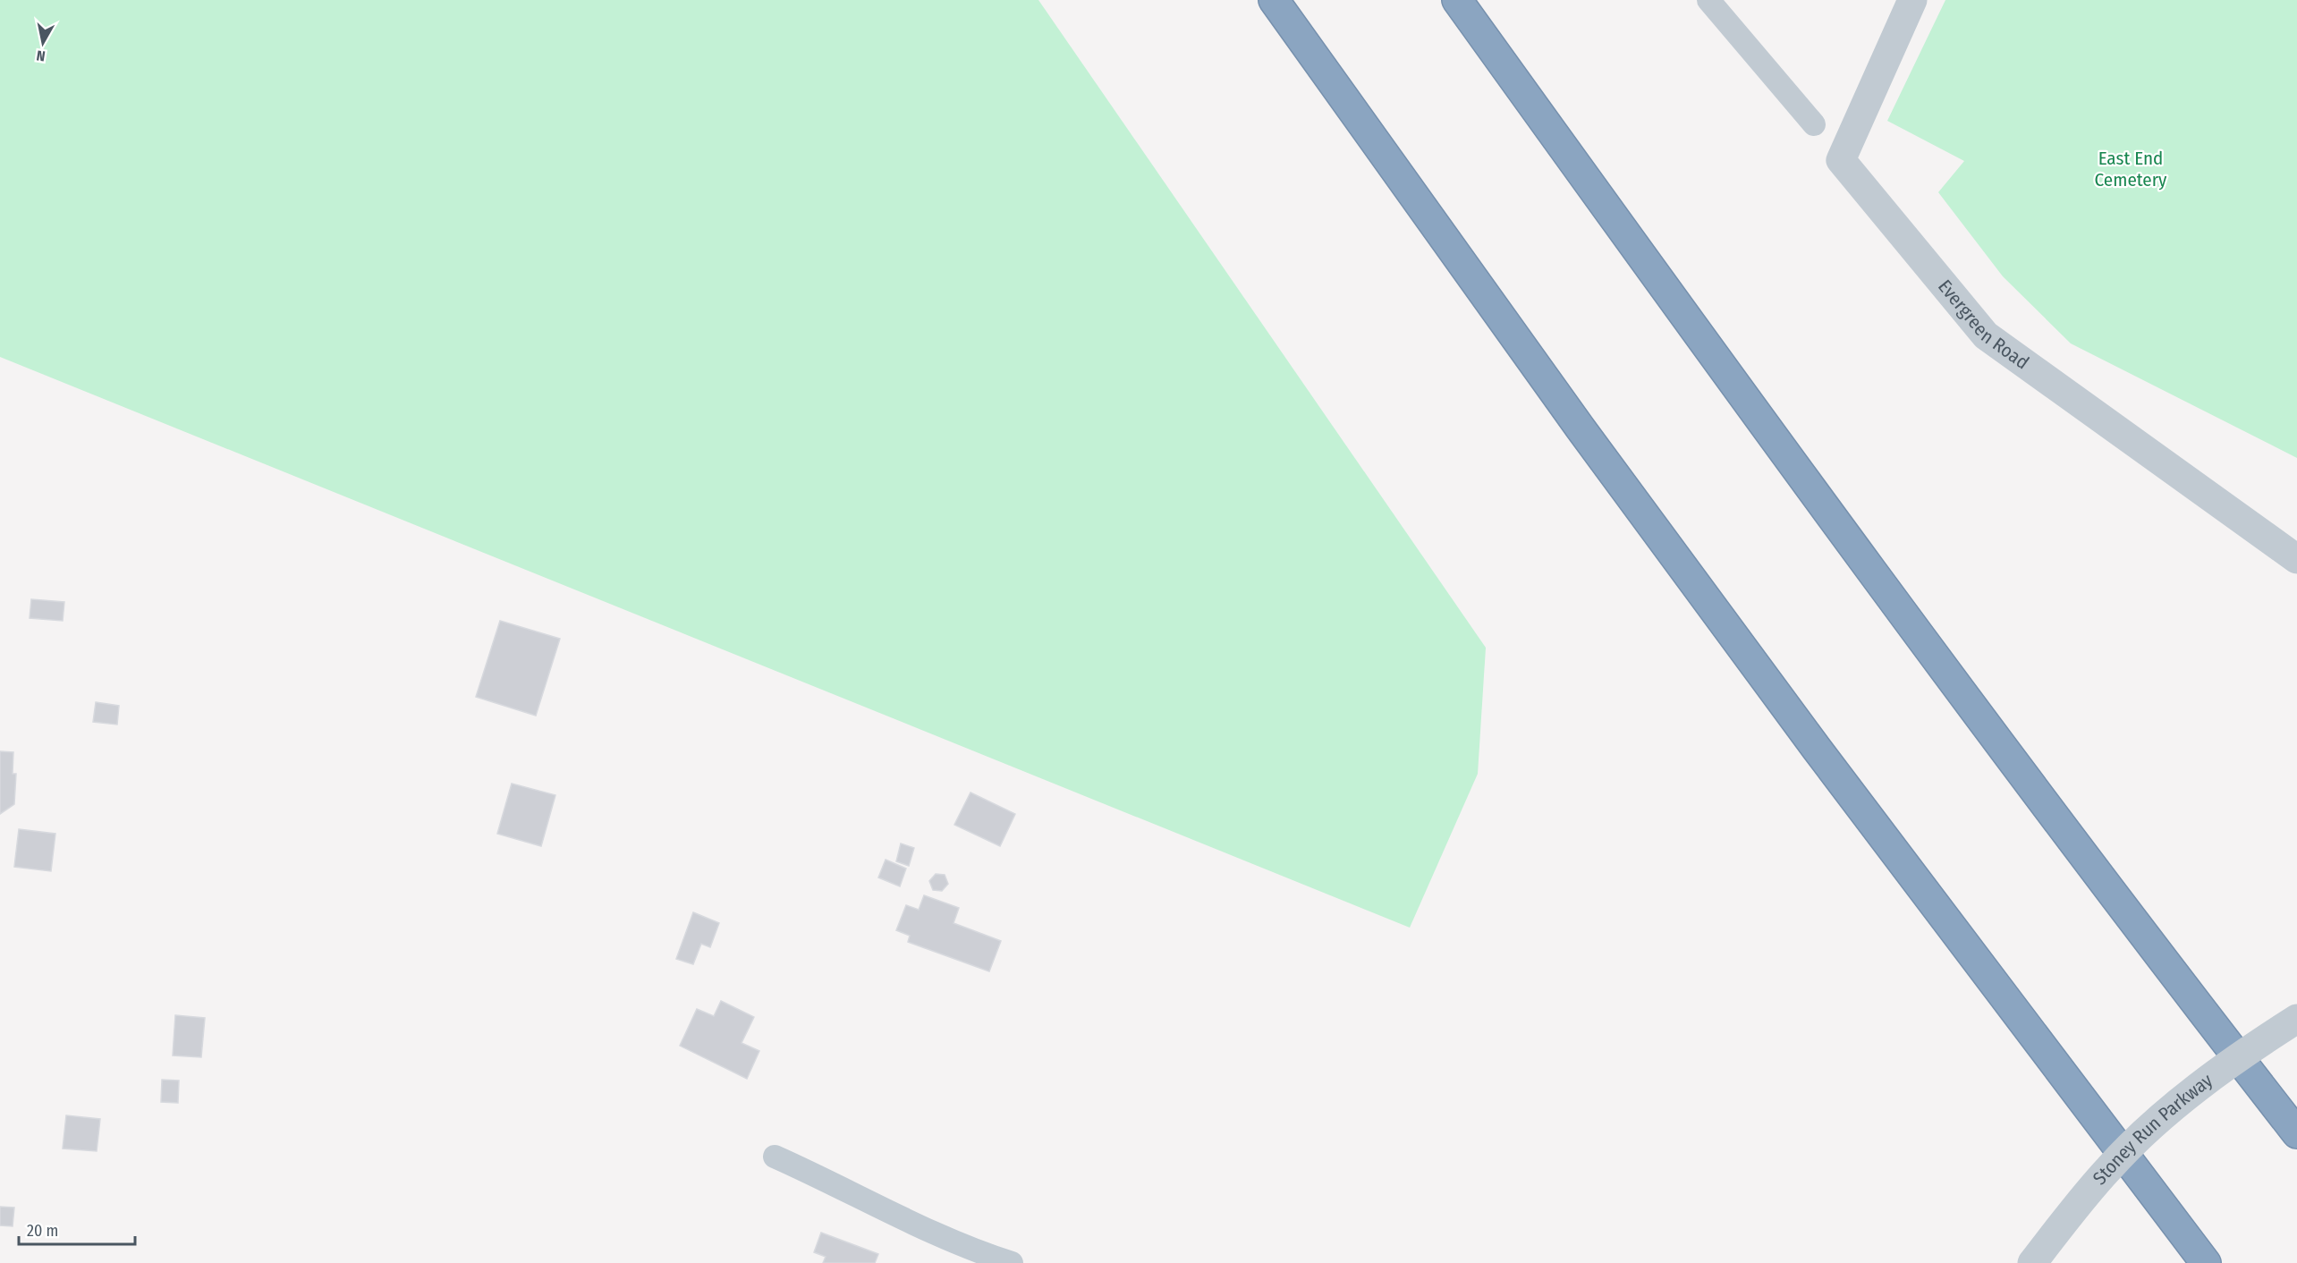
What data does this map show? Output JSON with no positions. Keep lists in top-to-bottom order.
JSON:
{
  "streets": {
    "street": ["Evergreen Road", "Stoney Run Parkway"]
  },
  "parks": ["East End Cemetery"],
  "scale_bar": "20 m",
  "north": "bottom"
}
